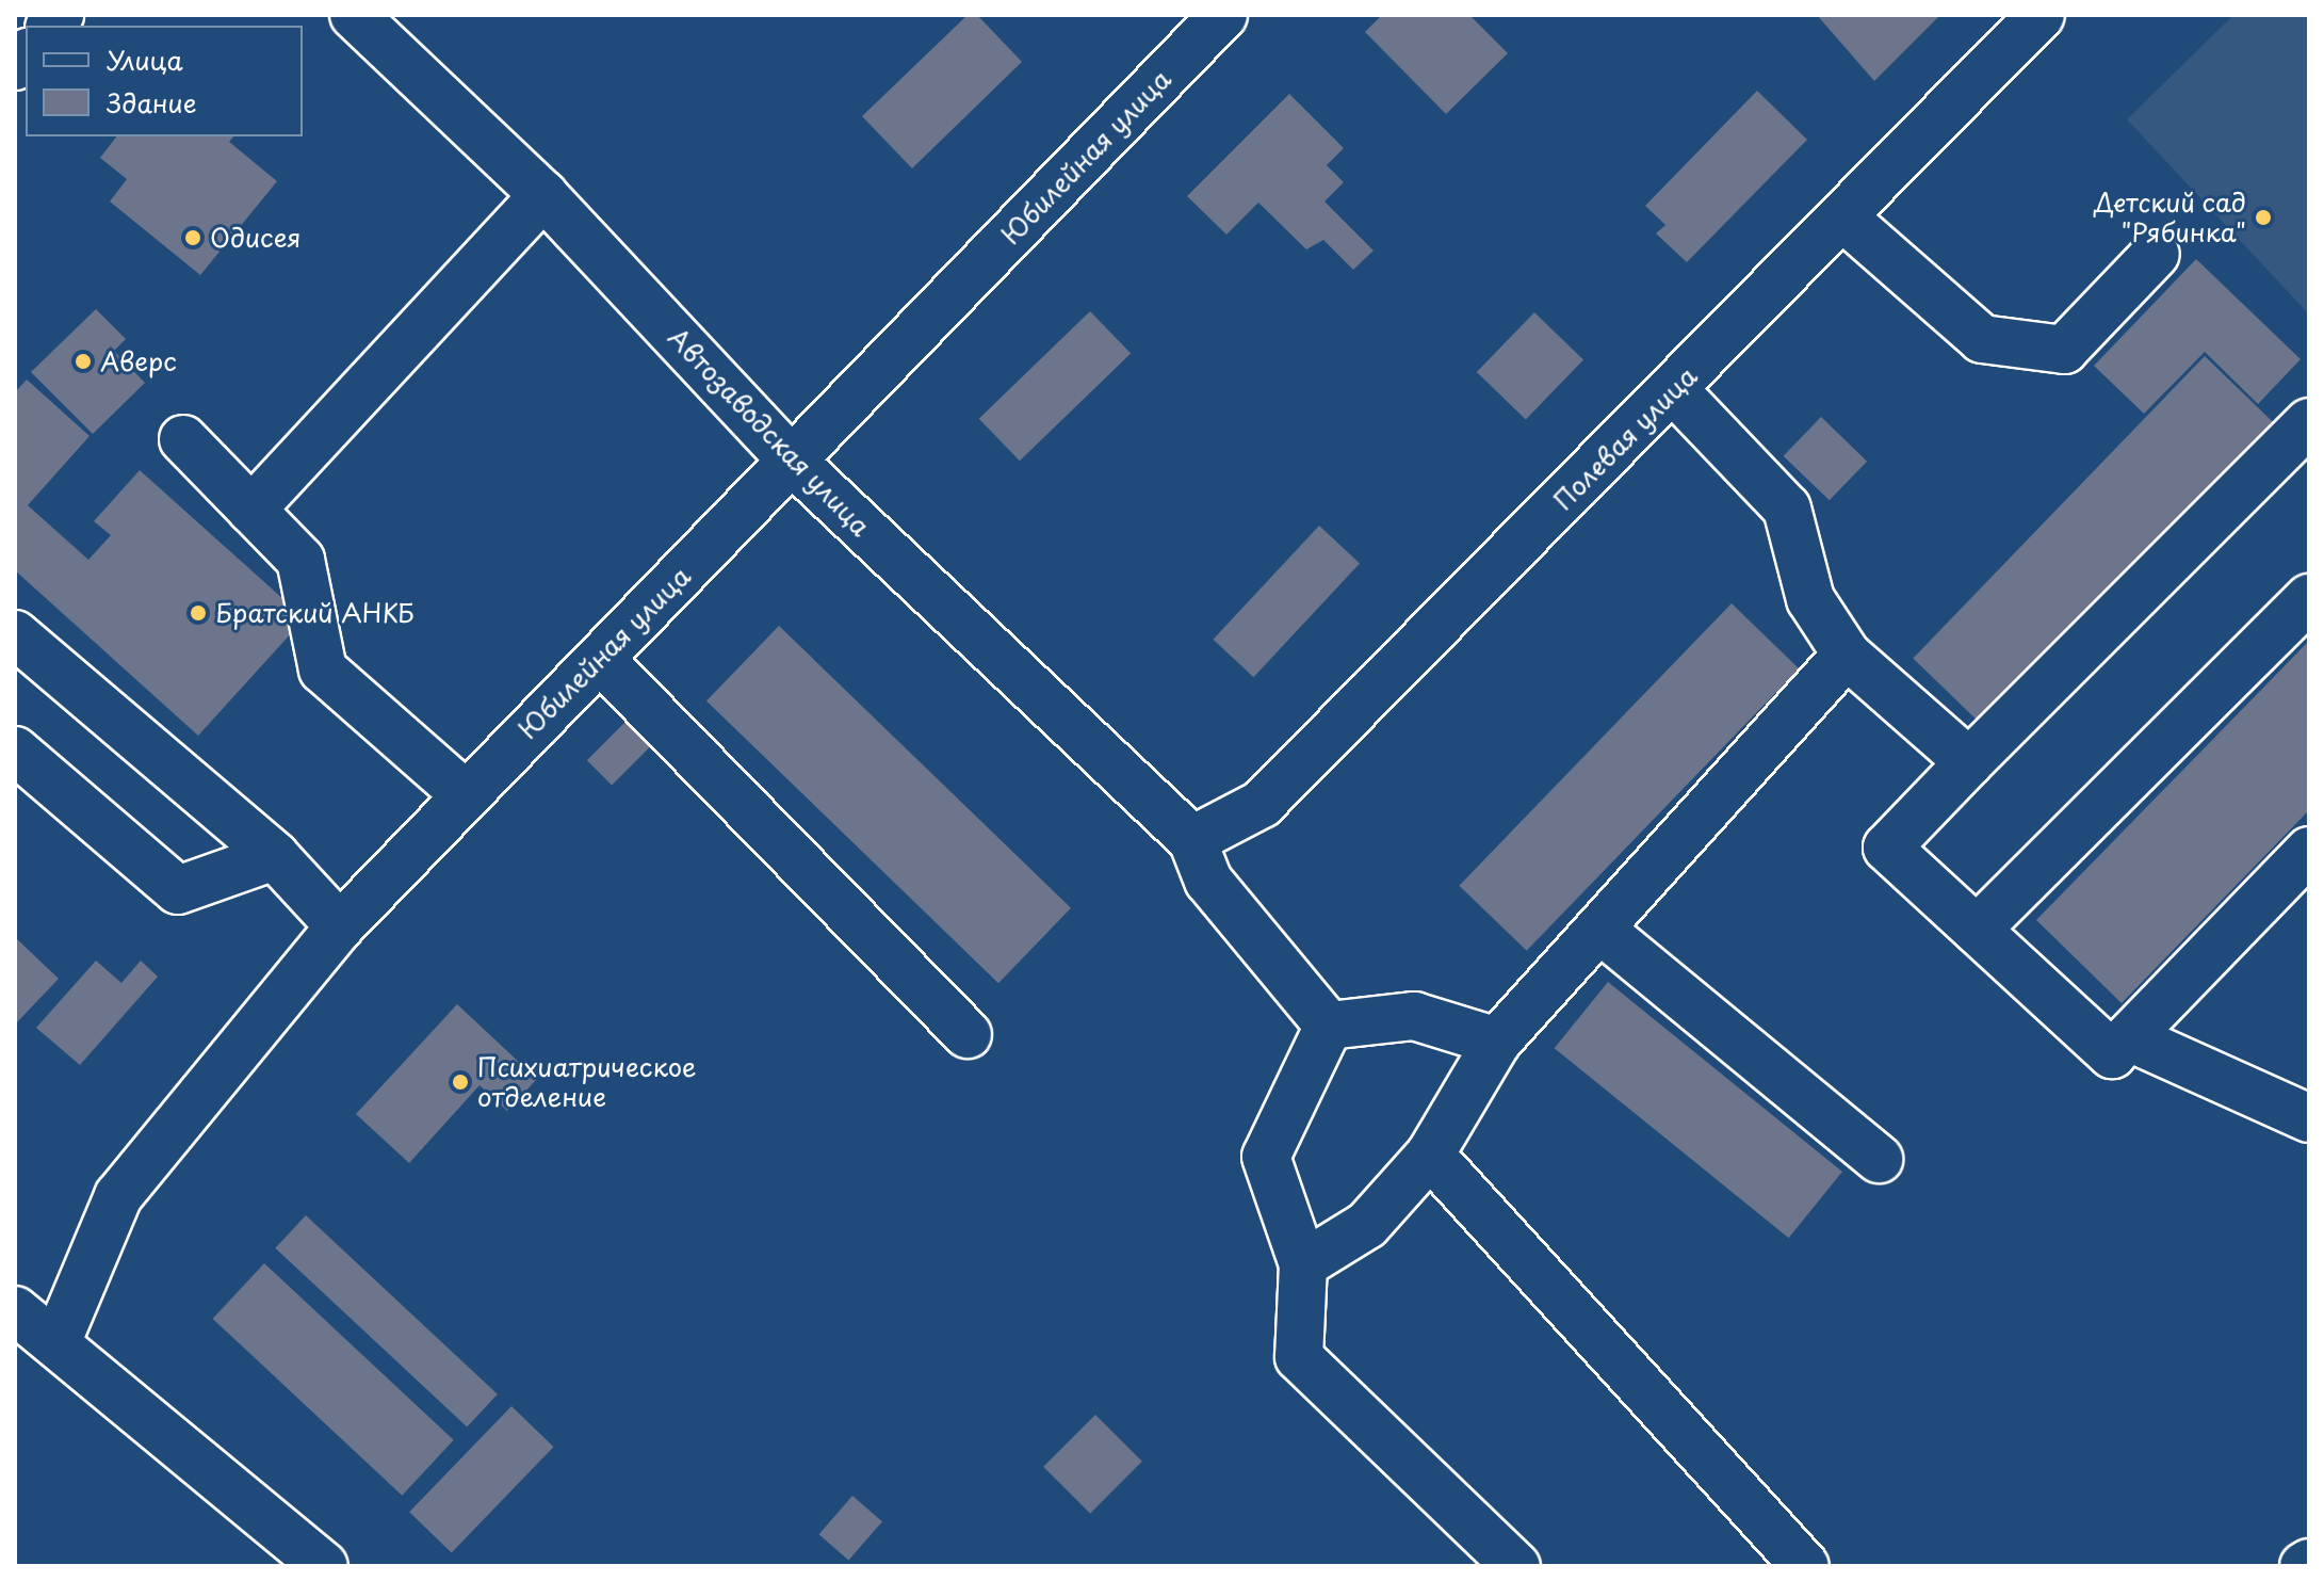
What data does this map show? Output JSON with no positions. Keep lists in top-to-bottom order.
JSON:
{
  "streets": {
    "street": ["Юбилейная улица", "Автозаводская улица", "Полевая улица"]
  },
  "crossings": [
    ["Юбилейная улица", "Автозаводская улица"],
    ["Автозаводская улица", "Полевая улица"]
  ],
  "places": [
    "Детский сад \"Рябинка\"",
    "Одисея",
    "Аверс",
    "Братский АНКБ",
    "Психиатрическое отделение"
  ],
  "legend": ["Улица", "Здание"]
}
